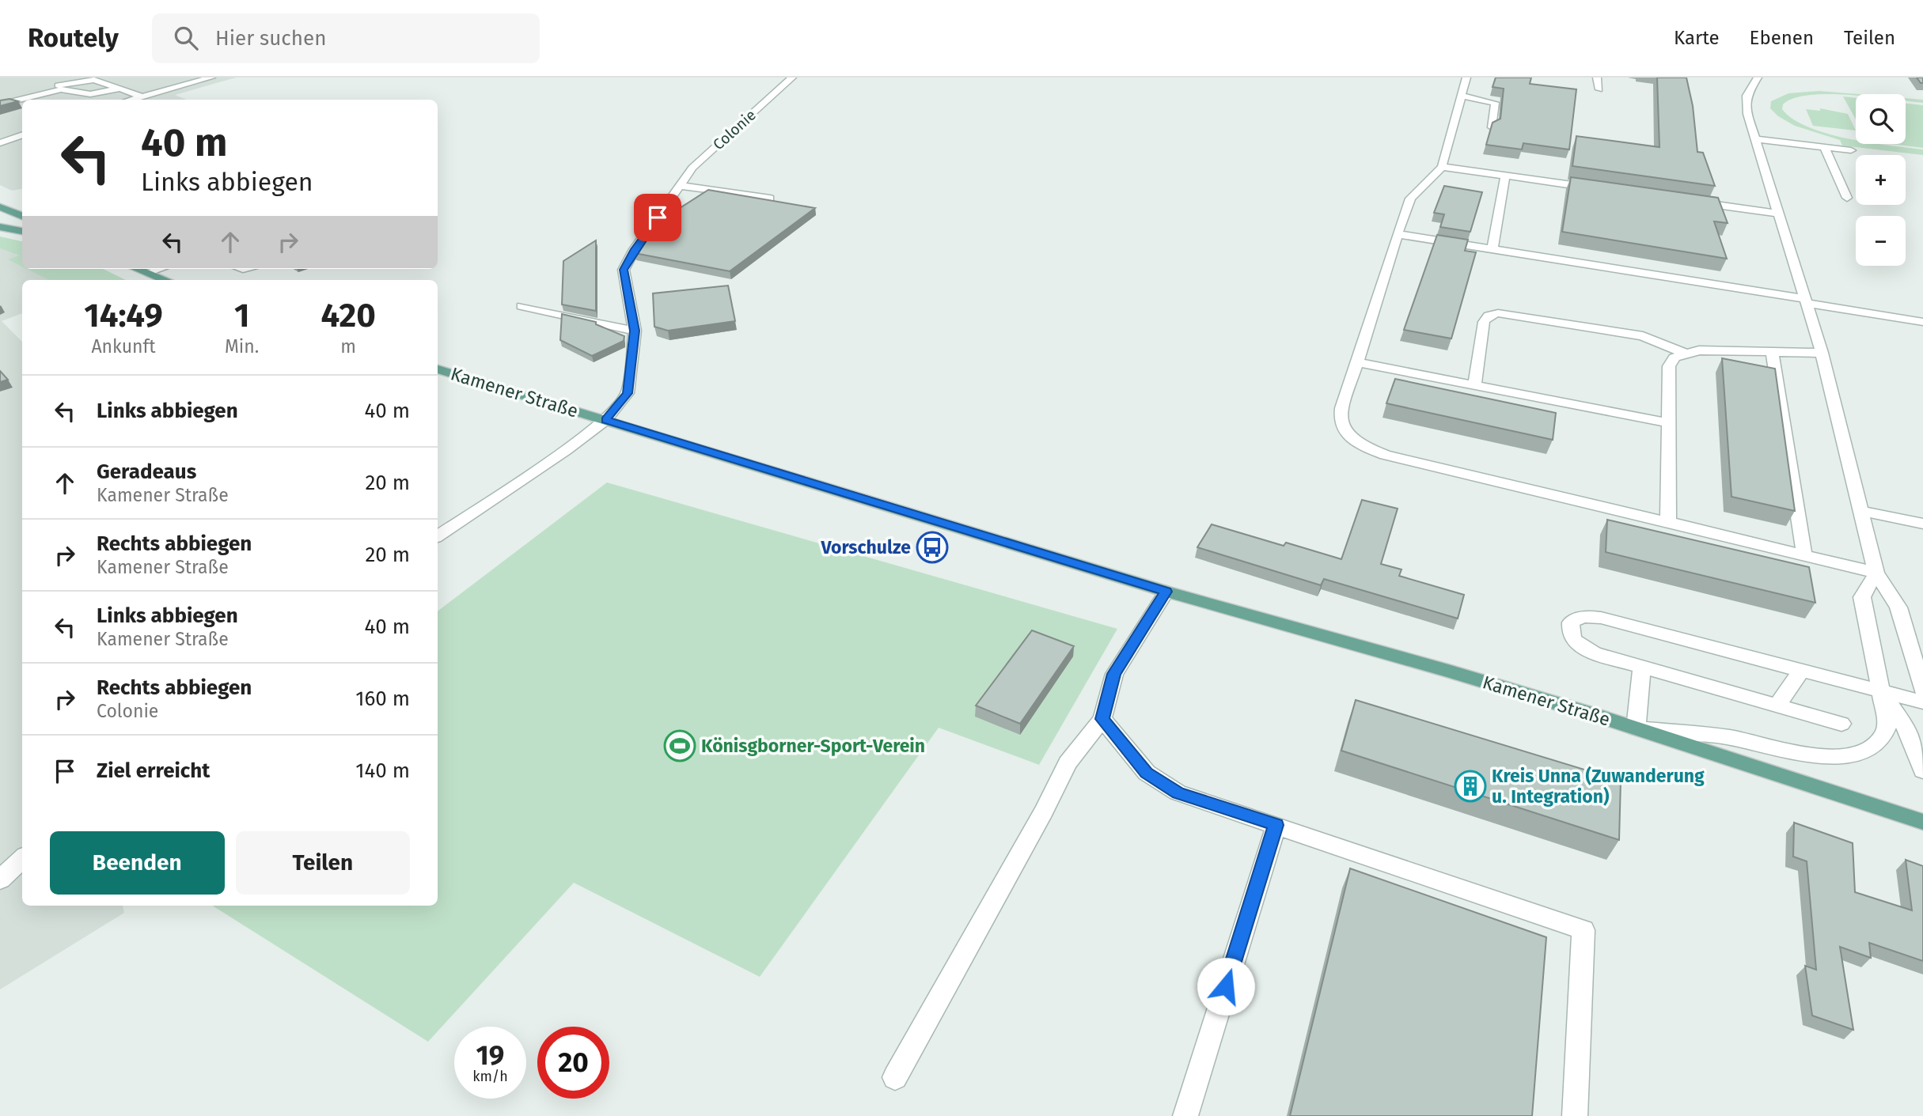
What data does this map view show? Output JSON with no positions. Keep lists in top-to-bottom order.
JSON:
{
  "streets": {
    "main road": ["Kamener Straße"],
    "street": ["Colonie"]
  },
  "crossings": [
    ["Colonie", "Kamener Straße"]
  ],
  "places": {
    "bus stop": ["Vorschulze"],
    "sports": ["Könisgborner-Sport-Verein"],
    "building": ["Kreis Unna (Zuwanderung u. Integration)"]
  },
  "page": {
    "header": "Routely",
    "search": "Hier suchen",
    "nav": ["Karte", "Ebenen", "Teilen"],
    "map_buttons": ["+", "−"],
    "turn": ["40 m", "Links abbiegen"],
    "eta": [
      "14:49",
      "Ankunft",
      "1",
      "Min.",
      "420",
      "m"
    ],
    "list": [
      {
        "name": "Links abbiegen",
        "value": "40 m"
      },
      {
        "name": "Geradeaus",
        "note": "Kamener Straße",
        "value": "20 m"
      },
      {
        "name": "Rechts abbiegen",
        "note": "Kamener Straße",
        "value": "20 m"
      },
      {
        "name": "Links abbiegen",
        "note": "Kamener Straße",
        "value": "40 m"
      },
      {
        "name": "Rechts abbiegen",
        "note": "Colonie",
        "value": "160 m"
      },
      {
        "name": "Ziel erreicht",
        "value": "140 m"
      }
    ],
    "buttons": ["Beenden", "Teilen"],
    "speed": "19 km/h",
    "limit": "20"
  }
}
